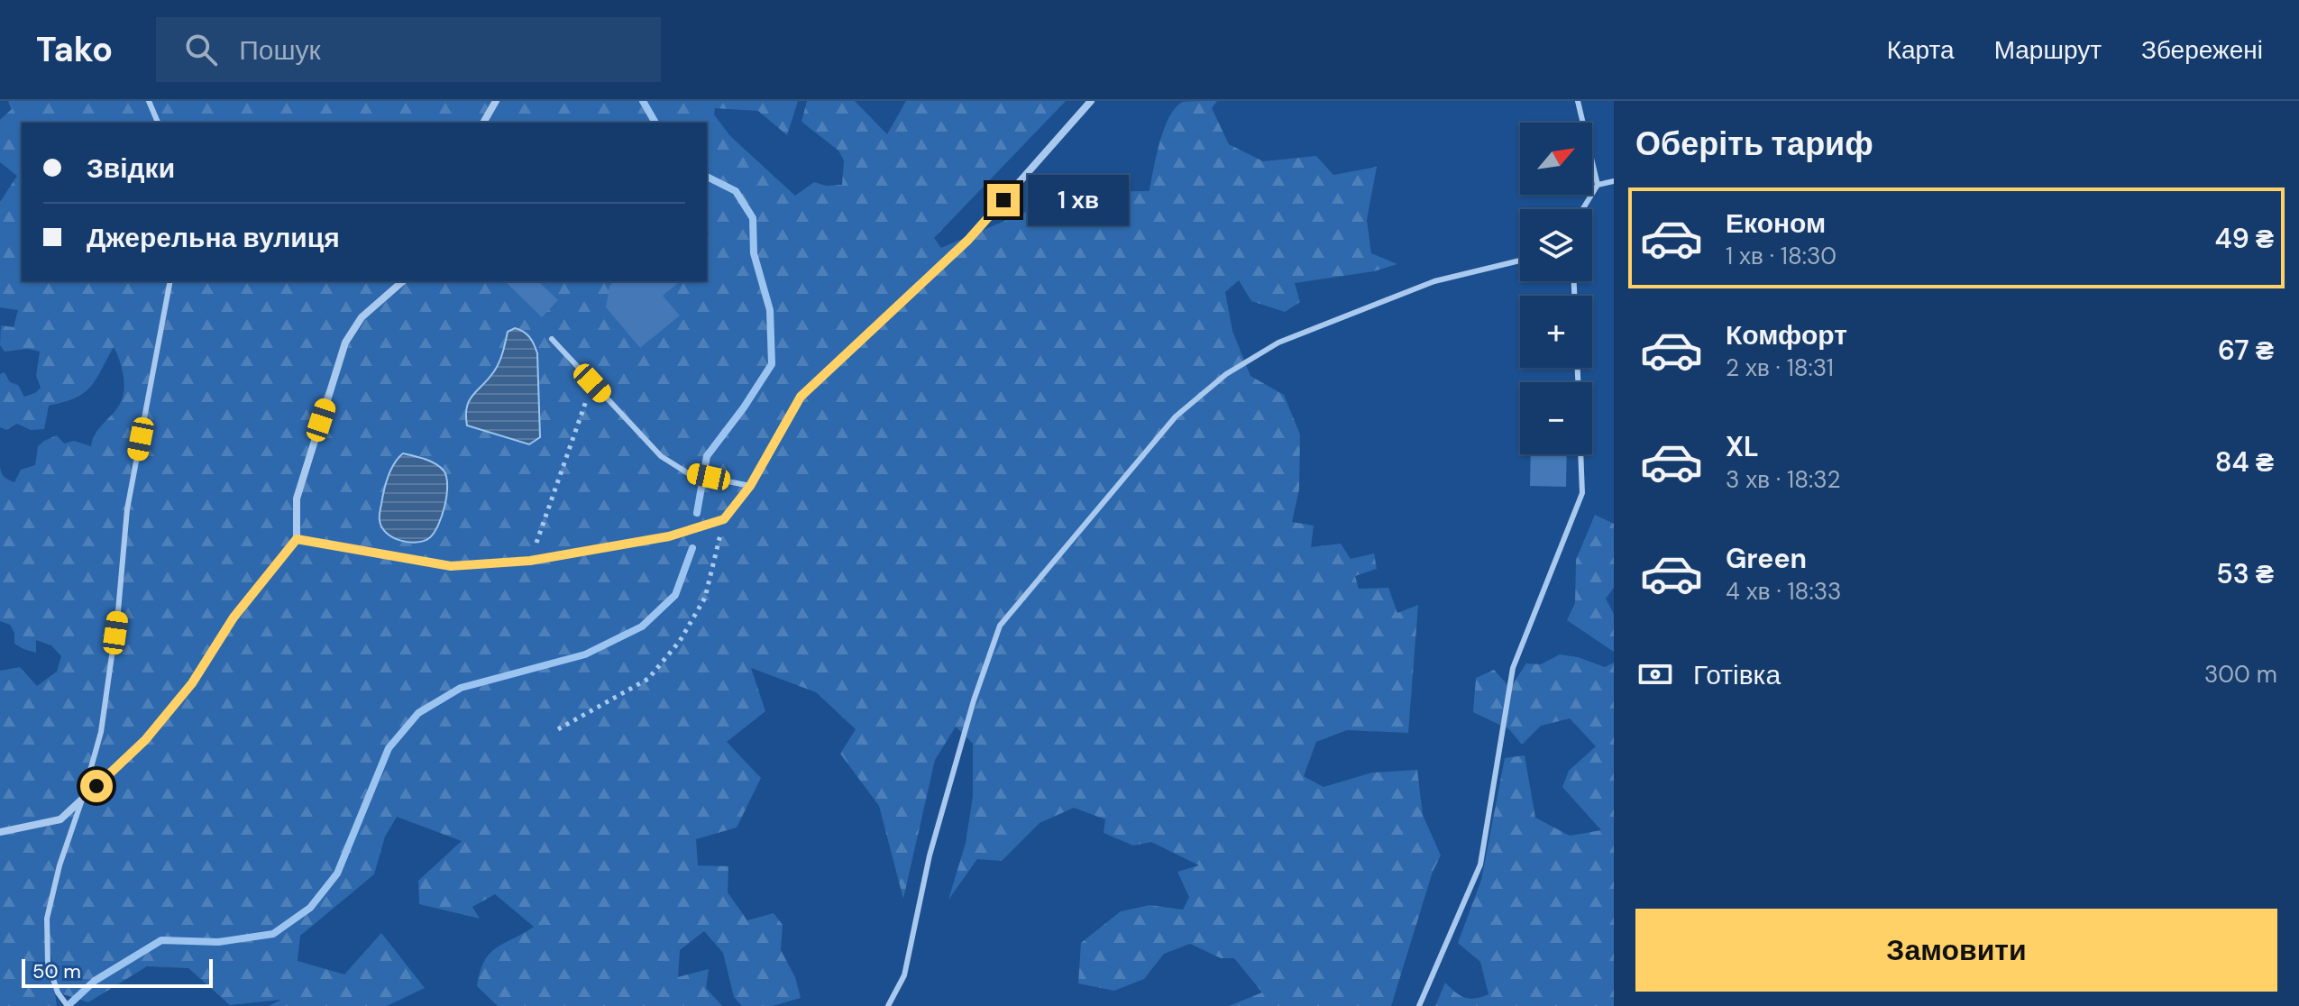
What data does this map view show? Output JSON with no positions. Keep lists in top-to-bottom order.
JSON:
{
  "scale_bar": "50 m",
  "north": "top right",
  "page": {
    "header": "Tako",
    "search": "Пошук",
    "nav": ["Карта", "Маршрут", "Збережені"],
    "heading": "Оберіть тариф",
    "map_buttons": ["+", "−"],
    "banner": ["Звідки", "Джерельна вулиця"],
    "bubble": "1 хв",
    "list": [
      {
        "name": "Економ",
        "note": "1 хв · 18:30",
        "value": "49 ₴"
      },
      {
        "name": "Комфорт",
        "note": "2 хв · 18:31",
        "value": "67 ₴"
      },
      {
        "name": "XL",
        "note": "3 хв · 18:32",
        "value": "84 ₴"
      },
      {
        "name": "Green",
        "note": "4 хв · 18:33",
        "value": "53 ₴"
      }
    ],
    "pay": ["Готівка", "300 m"],
    "buttons": "Замовити",
    "scale": "50 m"
  }
}
